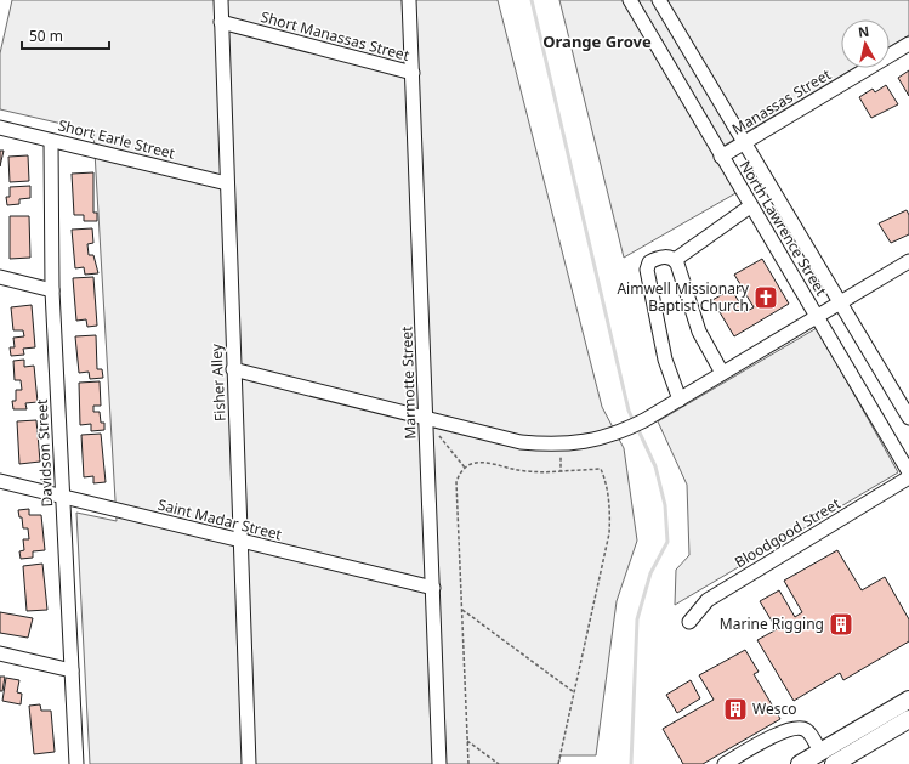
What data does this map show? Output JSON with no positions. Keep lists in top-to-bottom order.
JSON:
{
  "streets": {
    "street": [
      "Short Manassas Street",
      "Manassas Street",
      "Short Earle Street",
      "North Lawrence Street",
      "Fisher Alley",
      "Marmotte Street",
      "Davidson Street",
      "Saint Madar Street",
      "Bloodgood Street"
    ]
  },
  "crossings": [
    ["Short Manassas Street", "Fisher Alley"],
    ["Short Manassas Street", "Marmotte Street"],
    ["Manassas Street", "North Lawrence Street"],
    ["Short Earle Street", "Fisher Alley"],
    ["Short Earle Street", "Davidson Street"],
    ["Fisher Alley", "Saint Madar Street"],
    ["Marmotte Street", "Saint Madar Street"],
    ["Davidson Street", "Saint Madar Street"]
  ],
  "districts": ["Orange Grove"],
  "places": {
    "church": ["Aimwell Missionary Baptist Church"],
    "building": ["Marine Rigging", "Wesco"]
  },
  "scale_bar": "50 m",
  "north": "top"
}
